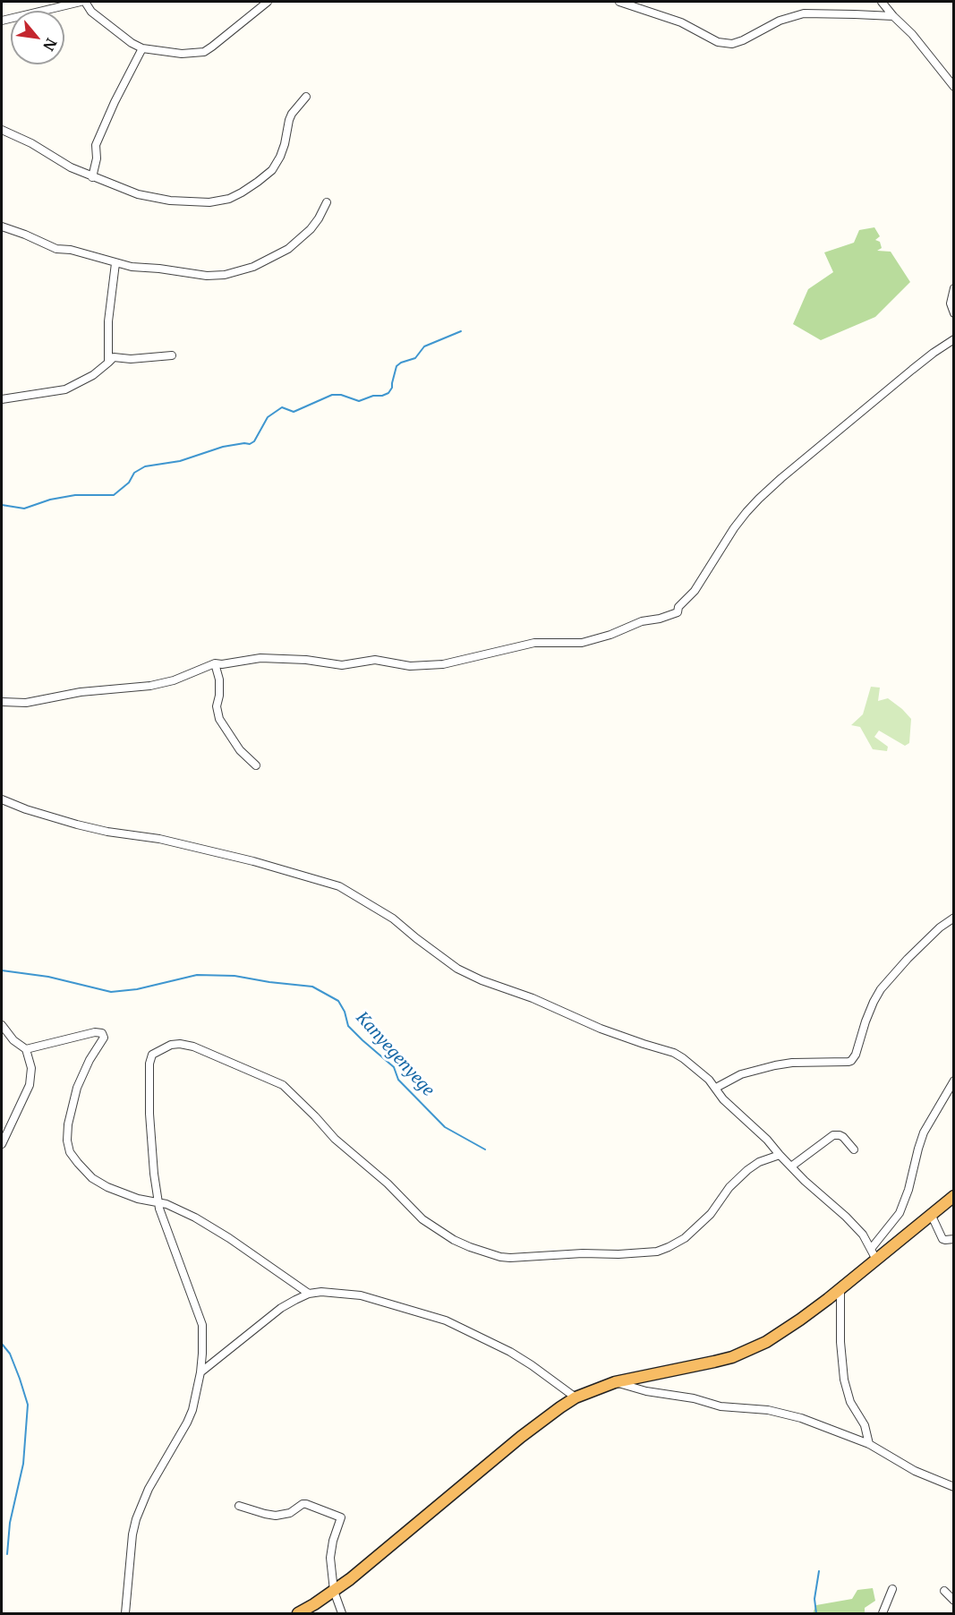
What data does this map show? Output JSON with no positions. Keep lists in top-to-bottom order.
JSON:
{
  "water": ["Kanyegenyege"],
  "north": "bottom right"
}
